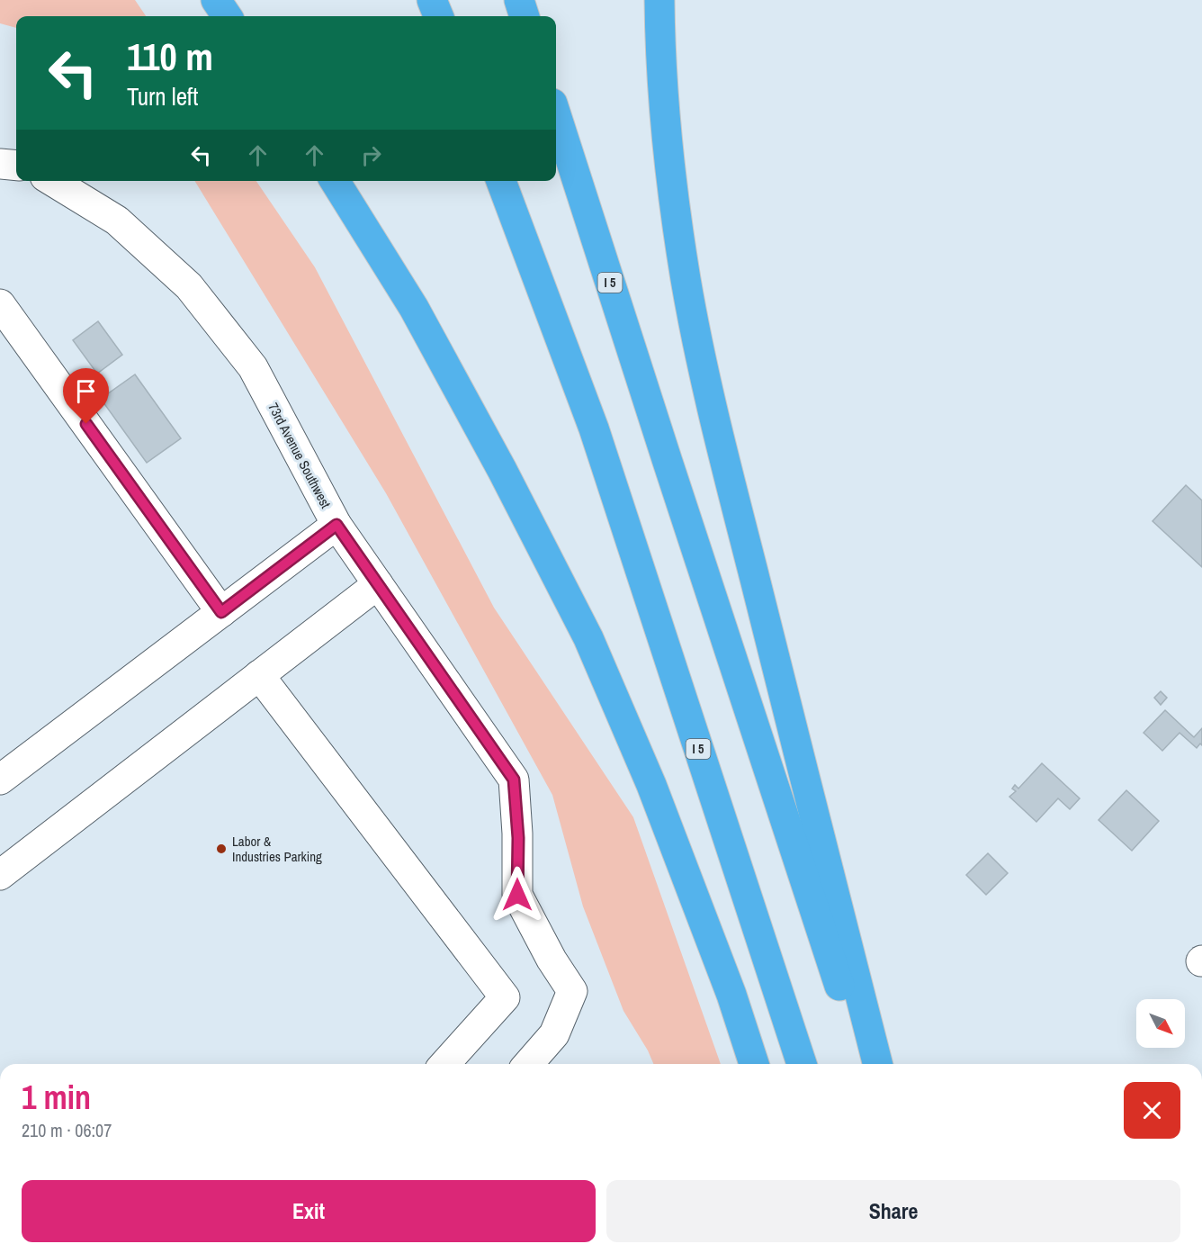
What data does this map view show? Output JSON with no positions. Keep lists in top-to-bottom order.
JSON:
{
  "streets": {
    "highway": ["I 5"],
    "street": ["73rd Avenue Southwest"]
  },
  "places": ["Labor & Industries Parking"],
  "north": "bottom right",
  "page": {
    "turn": ["110 m", "Turn left"],
    "heading": ["1 min", "210 m · 06:07"],
    "buttons": ["Exit", "Share"]
  }
}
